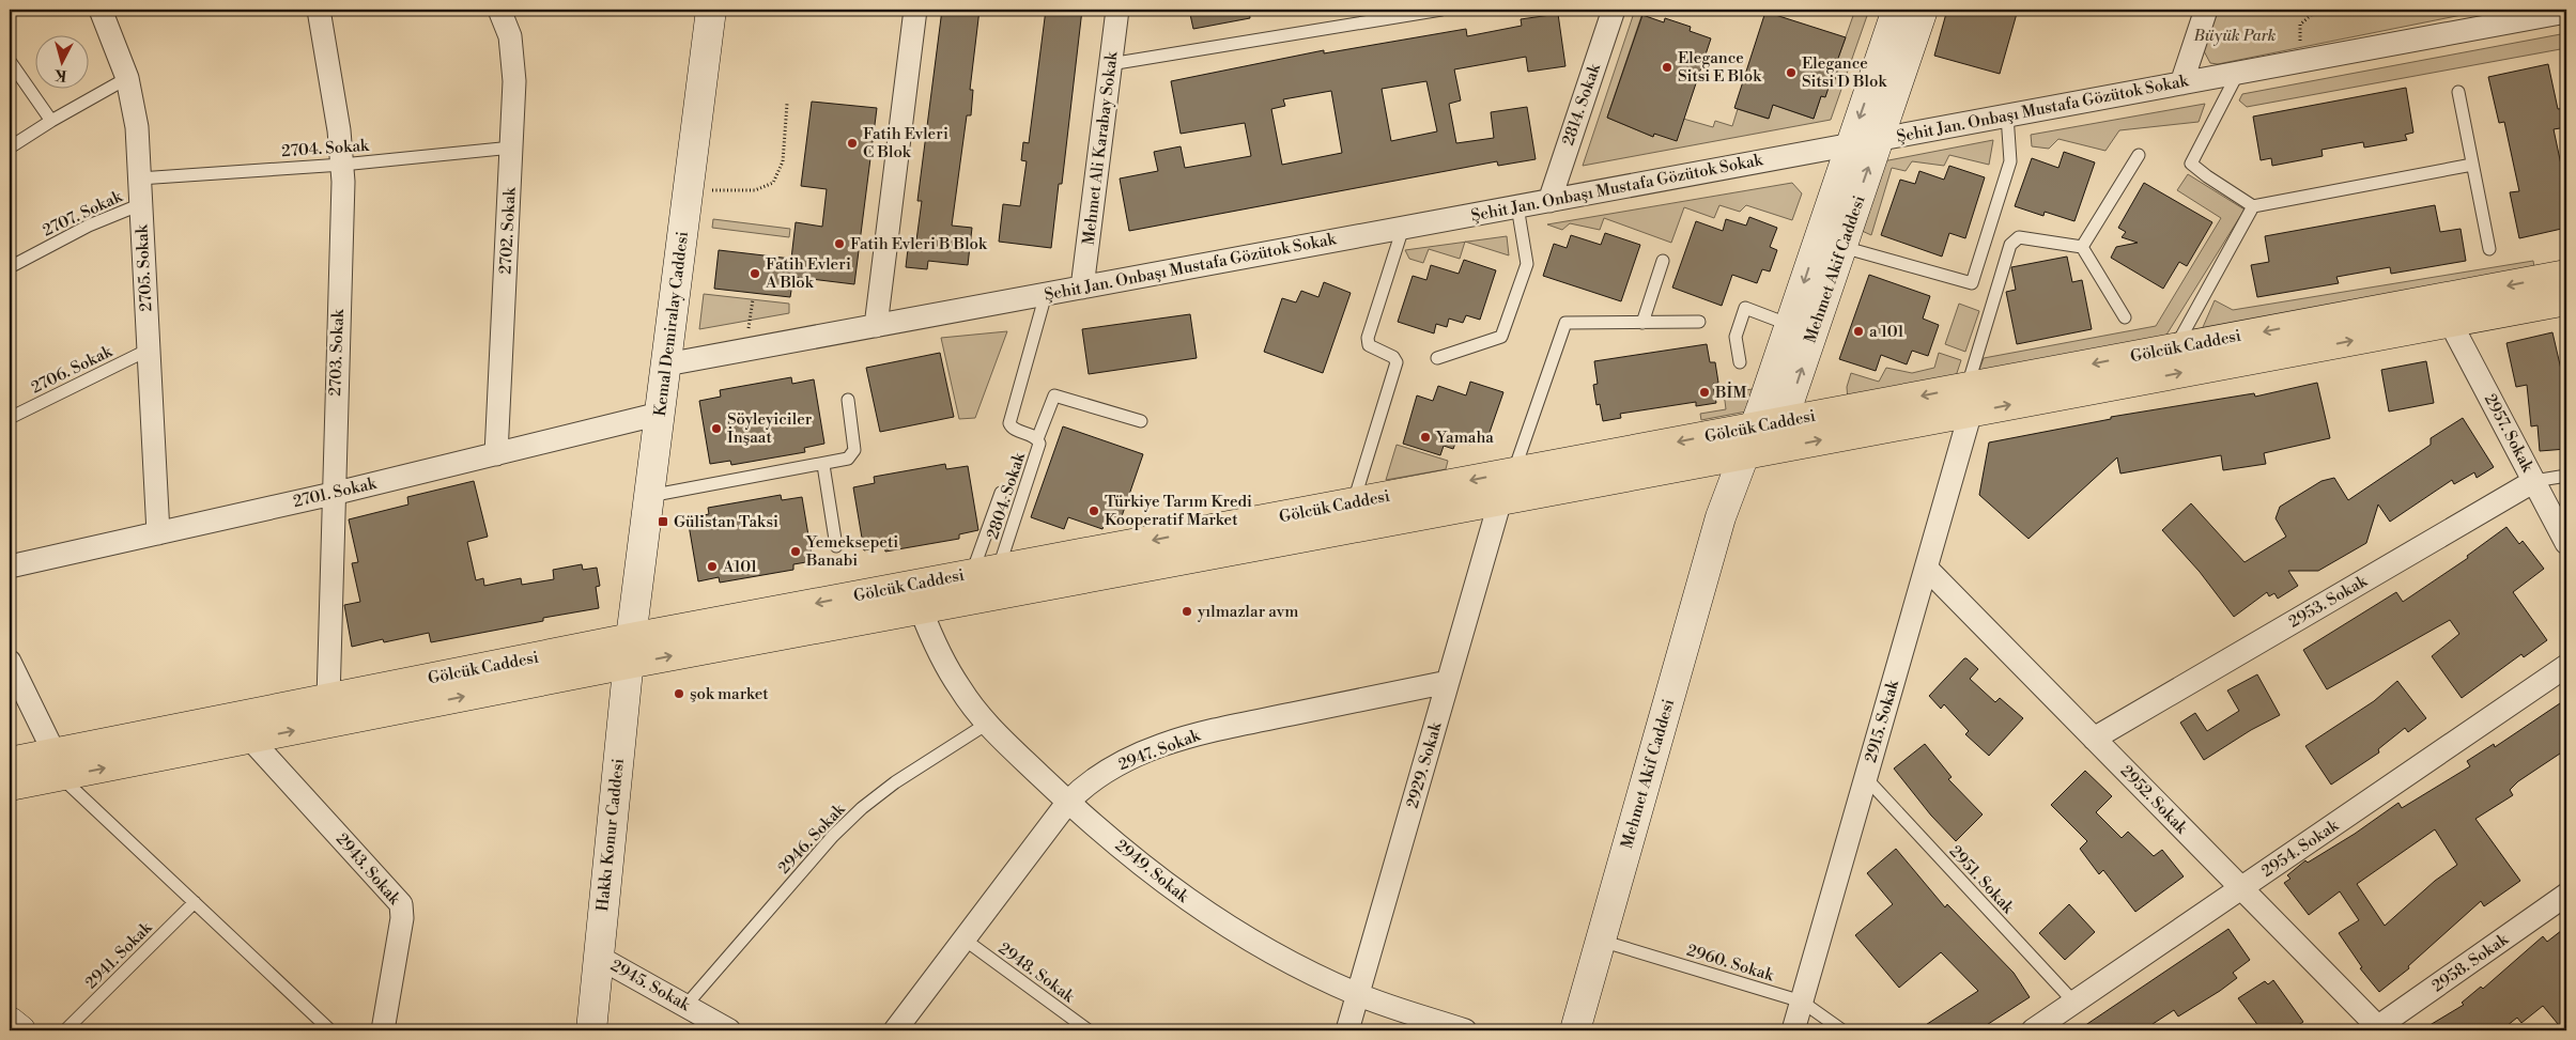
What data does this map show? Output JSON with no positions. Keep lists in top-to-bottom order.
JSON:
{
  "streets": {
    "main road": ["Gölcük Caddesi"],
    "street": [
      "2814. Sokak",
      "Şehit Jan. Onbaşı Mustafa Gözütok Sokak",
      "Mehmet Ali Karabay Sokak",
      "2702. Sokak",
      "2705. Sokak",
      "Mehmet Akif Caddesi",
      "Kemal Demiralay Caddesi",
      "2703. Sokak",
      "2957. Sokak",
      "2701. Sokak",
      "2953. Sokak",
      "2915. Sokak",
      "2947. Sokak",
      "2929. Sokak",
      "2952. Sokak",
      "Hakkı Konur Caddesi",
      "2954. Sokak",
      "2943. Sokak",
      "2949. Sokak",
      "2958. Sokak",
      "2945. Sokak"
    ],
    "lane": [
      "2704. Sokak",
      "2707. Sokak",
      "2706. Sokak",
      "2804. Sokak",
      "2946. Sokak",
      "2951. Sokak",
      "2941. Sokak",
      "2960. Sokak",
      "2948. Sokak"
    ]
  },
  "crossings": [
    ["2814. Sokak", "Şehit Jan. Onbaşı Mustafa Gözütok Sokak"],
    ["Şehit Jan. Onbaşı Mustafa Gözütok Sokak", "Mehmet Ali Karabay Sokak"],
    ["Şehit Jan. Onbaşı Mustafa Gözütok Sokak", "Mehmet Akif Caddesi"],
    ["Şehit Jan. Onbaşı Mustafa Gözütok Sokak", "Kemal Demiralay Caddesi"],
    ["Şehit Jan. Onbaşı Mustafa Gözütok Sokak", "2804. Sokak"],
    ["2704. Sokak", "2702. Sokak"],
    ["2704. Sokak", "2705. Sokak"],
    ["2704. Sokak", "2703. Sokak"],
    ["2707. Sokak", "2705. Sokak"],
    ["2702. Sokak", "2701. Sokak"],
    ["2705. Sokak", "2706. Sokak"],
    ["2705. Sokak", "2701. Sokak"],
    ["Mehmet Akif Caddesi", "Gölcük Caddesi"],
    ["Mehmet Akif Caddesi", "2960. Sokak"],
    ["Kemal Demiralay Caddesi", "Gölcük Caddesi"],
    ["Kemal Demiralay Caddesi", "2701. Sokak"],
    ["Kemal Demiralay Caddesi", "Hakkı Konur Caddesi"],
    ["Gölcük Caddesi", "2703. Sokak"],
    ["Gölcük Caddesi", "2957. Sokak"],
    ["Gölcük Caddesi", "2804. Sokak"],
    ["Gölcük Caddesi", "2915. Sokak"],
    ["Gölcük Caddesi", "2929. Sokak"],
    ["Gölcük Caddesi", "Hakkı Konur Caddesi"],
    ["Gölcük Caddesi", "2943. Sokak"],
    ["Gölcük Caddesi", "2949. Sokak"],
    ["2703. Sokak", "2701. Sokak"],
    ["2957. Sokak", "2953. Sokak"],
    ["2953. Sokak", "2952. Sokak"],
    ["2915. Sokak", "2952. Sokak"],
    ["2915. Sokak", "2951. Sokak"],
    ["2915. Sokak", "2960. Sokak"],
    ["2947. Sokak", "2929. Sokak"],
    ["2947. Sokak", "2949. Sokak"],
    ["2947. Sokak", "2948. Sokak"],
    ["2929. Sokak", "2949. Sokak"],
    ["2952. Sokak", "2954. Sokak"],
    ["2952. Sokak", "2958. Sokak"],
    ["Hakkı Konur Caddesi", "2945. Sokak"],
    ["2946. Sokak", "2949. Sokak"],
    ["2946. Sokak", "2945. Sokak"],
    ["2954. Sokak", "2951. Sokak"]
  ],
  "parks": ["Büyük Park"],
  "places": {
    "other": [
      "Elegance Sitsi E Blok",
      "Elegance Sitsi D Blok",
      "Fatih Evleri C Blok",
      "Fatih Evleri B Blok",
      "Fatih Evleri A Blok",
      "a 101",
      "BİM",
      "Söyleyiciler İnşaat",
      "Yamaha",
      "Türkiye Tarım Kredi Kooperatif Market",
      "Yemeksepeti Banabi",
      "A101",
      "yılmazlar avm",
      "şok market"
    ],
    "transit": ["Gülistan Taksi"]
  },
  "north": "bottom"
}
